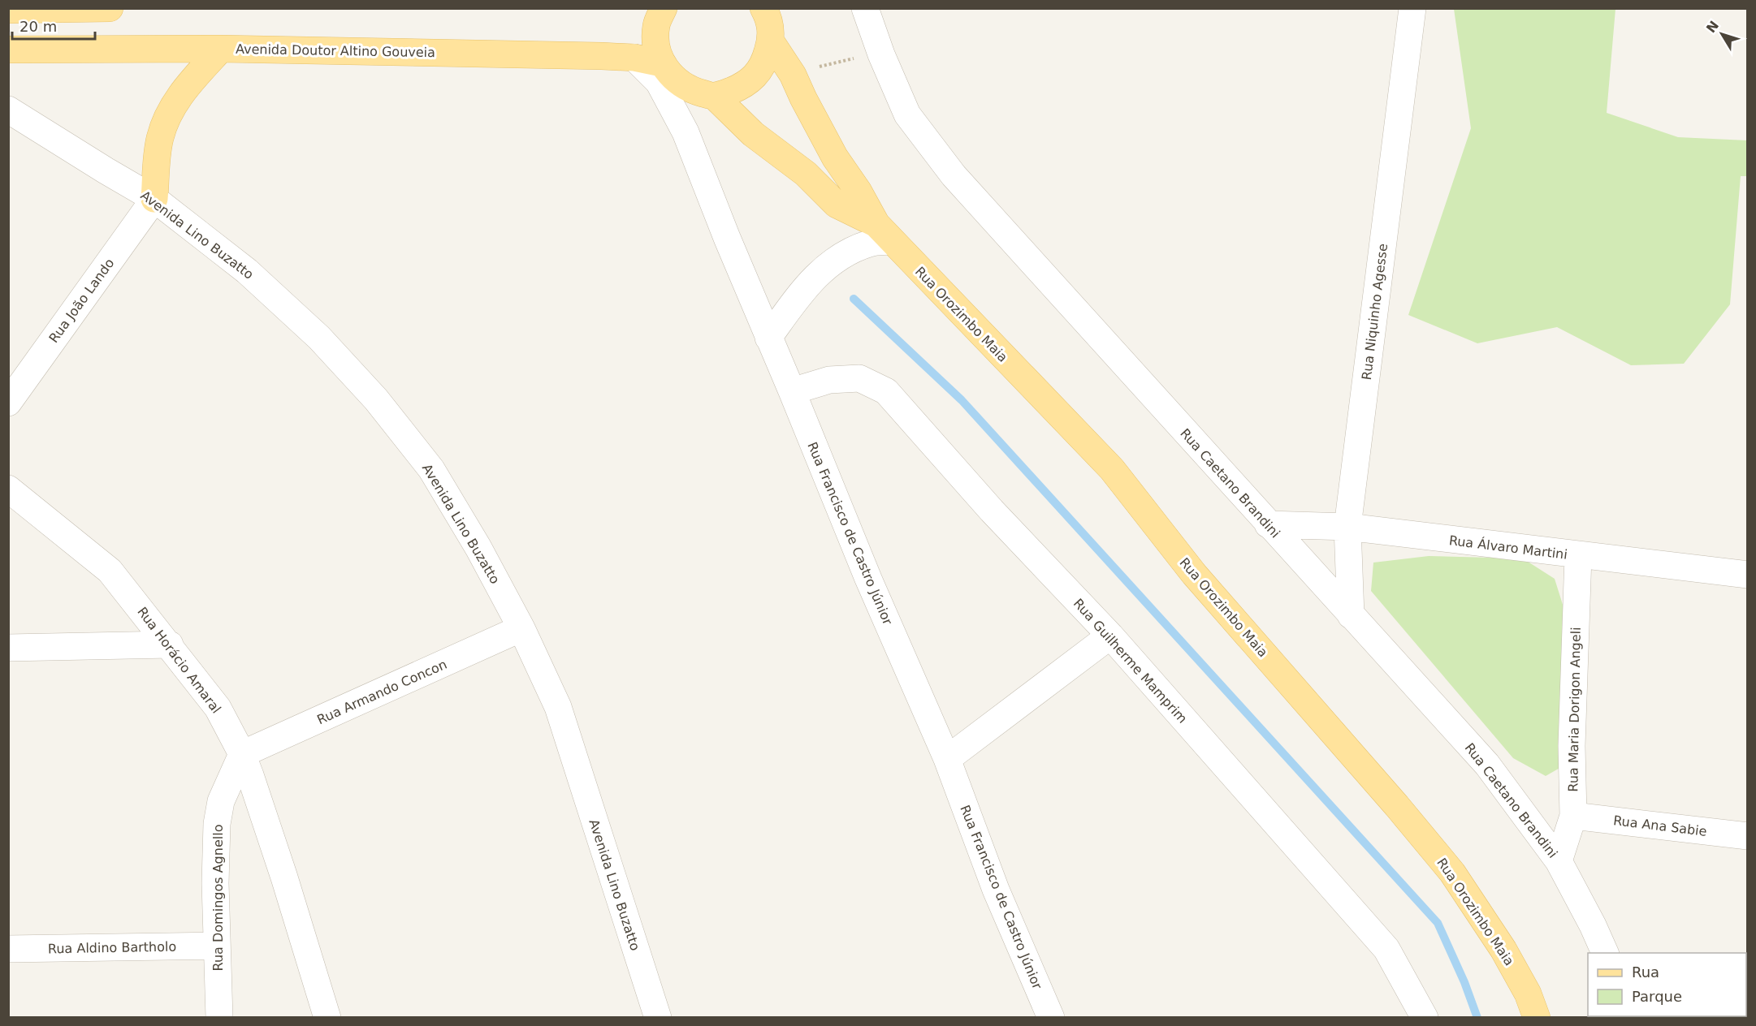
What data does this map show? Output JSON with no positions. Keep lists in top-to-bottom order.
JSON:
{
  "streets": {
    "main road": ["Avenida Doutor Altino Gouveia", "Rua Orozimbo Maia"],
    "street": [
      "Avenida Lino Buzatto",
      "Rua João Lando",
      "Rua Niquinho Agesse",
      "Rua Caetano Brandini",
      "Rua Francisco de Castro Júnior",
      "Rua Álvaro Martini",
      "Rua Horácio Amaral",
      "Rua Guilherme Mamprim",
      "Rua Armando Concon",
      "Rua Maria Dorigon Angeli",
      "Rua Ana Sabie",
      "Rua Domingos Agnello",
      "Rua Aldino Bartholo"
    ]
  },
  "crossings": [
    ["Avenida Doutor Altino Gouveia", "Rua Francisco de Castro Júnior"],
    ["Avenida Lino Buzatto", "Rua João Lando"],
    ["Avenida Lino Buzatto", "Rua Armando Concon"],
    ["Rua Niquinho Agesse", "Rua Caetano Brandini"],
    ["Rua Niquinho Agesse", "Rua Álvaro Martini"],
    ["Rua Caetano Brandini", "Rua Álvaro Martini"],
    ["Rua Caetano Brandini", "Rua Maria Dorigon Angeli"],
    ["Rua Francisco de Castro Júnior", "Rua Guilherme Mamprim"],
    ["Rua Álvaro Martini", "Rua Maria Dorigon Angeli"],
    ["Rua Horácio Amaral", "Rua Armando Concon"],
    ["Rua Horácio Amaral", "Rua Domingos Agnello"],
    ["Rua Armando Concon", "Rua Domingos Agnello"],
    ["Rua Maria Dorigon Angeli", "Rua Ana Sabie"],
    ["Rua Domingos Agnello", "Rua Aldino Bartholo"]
  ],
  "legend": ["Rua", "Parque"],
  "scale_bar": "20 m",
  "north": "top left"
}
